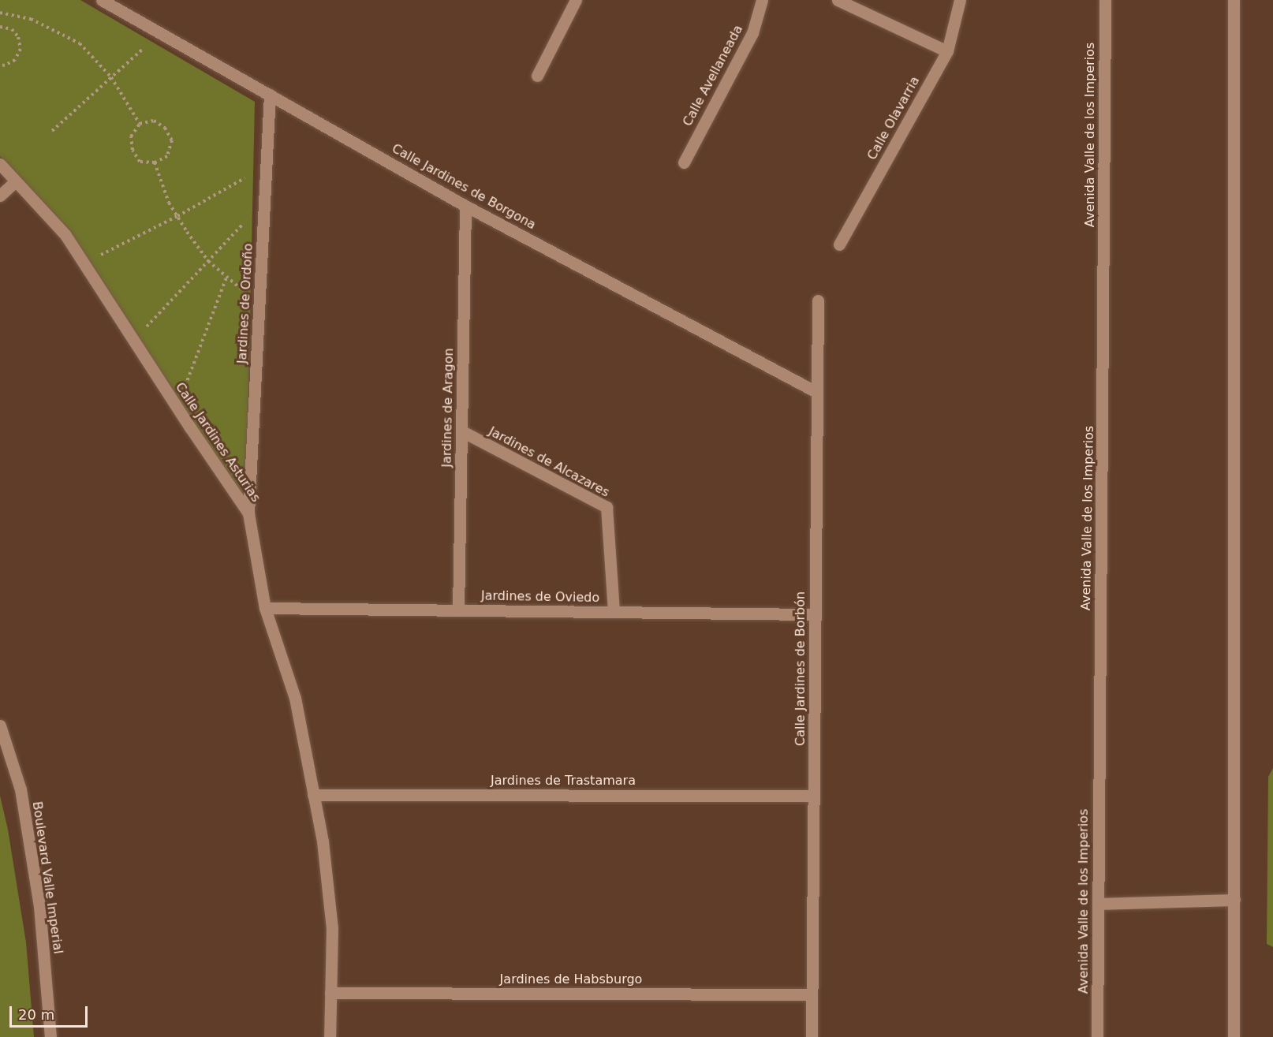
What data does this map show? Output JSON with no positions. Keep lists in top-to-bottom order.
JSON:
{
  "streets": {
    "street": [
      "Calle Avellaneada",
      "Calle Olavarria",
      "Avenida Valle de los Imperios",
      "Calle Jardines de Borgona",
      "Jardines de Ordoño",
      "Jardines de Aragon",
      "Calle Jardines Asturias",
      "Jardines de Alcazares",
      "Jardines de Oviedo",
      "Calle Jardines de Borbón",
      "Jardines de Trastamara",
      "Boulevard Valle Imperial",
      "Jardines de Habsburgo"
    ]
  },
  "crossings": [
    ["Calle Jardines de Borgona", "Jardines de Ordoño"],
    ["Calle Jardines de Borgona", "Jardines de Aragon"],
    ["Calle Jardines de Borgona", "Calle Jardines de Borbón"],
    ["Jardines de Ordoño", "Calle Jardines Asturias"],
    ["Jardines de Aragon", "Jardines de Alcazares"],
    ["Jardines de Aragon", "Jardines de Oviedo"],
    ["Calle Jardines Asturias", "Jardines de Oviedo"],
    ["Calle Jardines Asturias", "Jardines de Trastamara"],
    ["Calle Jardines Asturias", "Jardines de Habsburgo"],
    ["Jardines de Alcazares", "Jardines de Oviedo"],
    ["Jardines de Oviedo", "Calle Jardines de Borbón"],
    ["Calle Jardines de Borbón", "Jardines de Trastamara"],
    ["Calle Jardines de Borbón", "Jardines de Habsburgo"]
  ],
  "scale_bar": "20 m"
}
